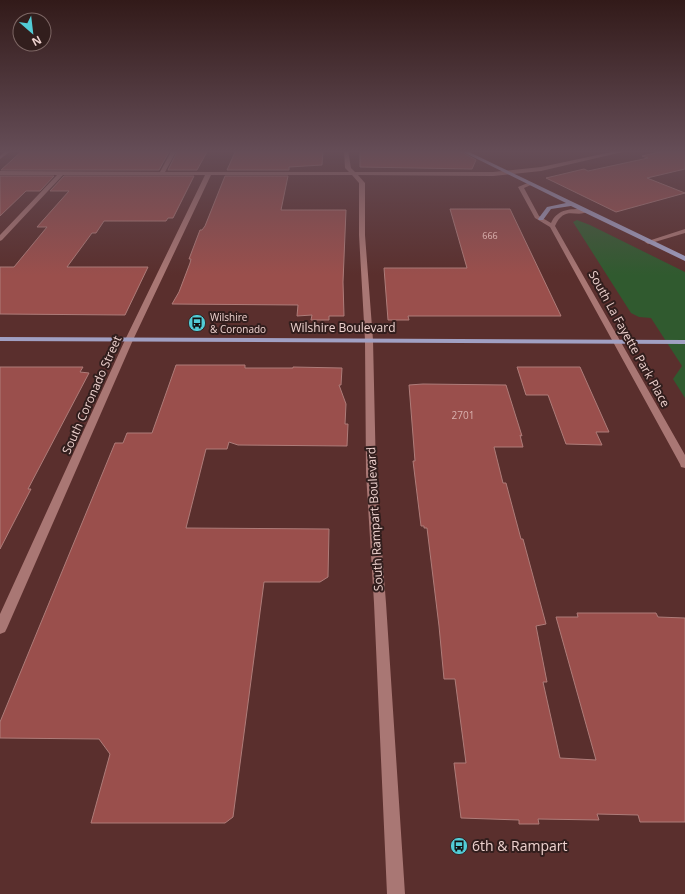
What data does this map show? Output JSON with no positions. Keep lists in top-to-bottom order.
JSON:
{
  "streets": {
    "main road": ["Wilshire Boulevard"],
    "street": ["South La Fayette Park Place", "South Coronado Street", "South Rampart Boulevard"]
  },
  "crossings": [
    ["Wilshire Boulevard", "South La Fayette Park Place"],
    ["Wilshire Boulevard", "South Coronado Street"],
    ["Wilshire Boulevard", "South Rampart Boulevard"]
  ],
  "places": {
    "bus stop": ["Wilshire & Coronado", "6th & Rampart"]
  },
  "house_numbers": ["666", "2701"],
  "north": "bottom right"
}
